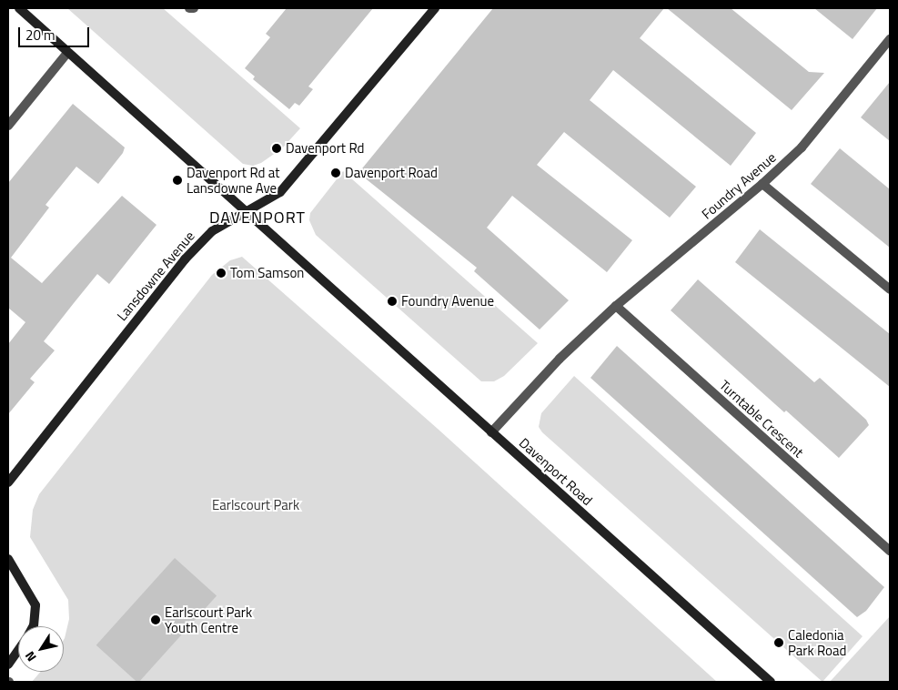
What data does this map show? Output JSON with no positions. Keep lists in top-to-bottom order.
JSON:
{
  "streets": {
    "street": [
      "Foundry Avenue",
      "Lansdowne Avenue",
      "Turntable Crescent",
      "Davenport Road"
    ]
  },
  "crossings": [
    ["Foundry Avenue", "Turntable Crescent"],
    ["Foundry Avenue", "Davenport Road"],
    ["Lansdowne Avenue", "Davenport Road"]
  ],
  "districts": ["DAVENPORT"],
  "parks": ["Earlscourt Park"],
  "places": [
    "Davenport Rd",
    "Davenport Road",
    "Davenport Rd at Lansdowne Ave",
    "Tom Samson",
    "Foundry Avenue",
    "Earlscourt Park Youth Centre",
    "Caledonia Park Road"
  ],
  "scale_bar": "20 m",
  "north": "bottom left"
}
